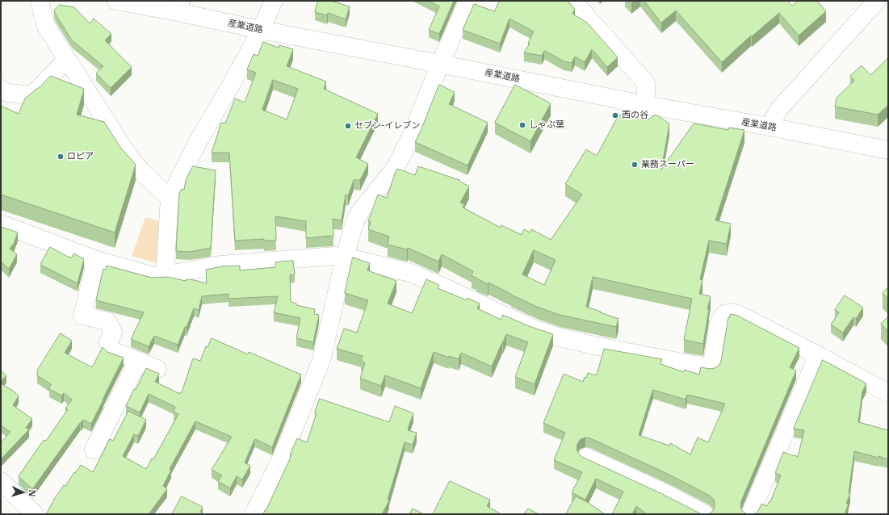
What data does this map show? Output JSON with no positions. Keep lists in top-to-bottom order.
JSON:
{
  "streets": {
    "street": ["産業道路"]
  },
  "places": [
    "西の谷",
    "しゃぶ葉",
    "セブン-イレブン",
    "ロピア",
    "業務スーパー"
  ],
  "north": "right"
}
